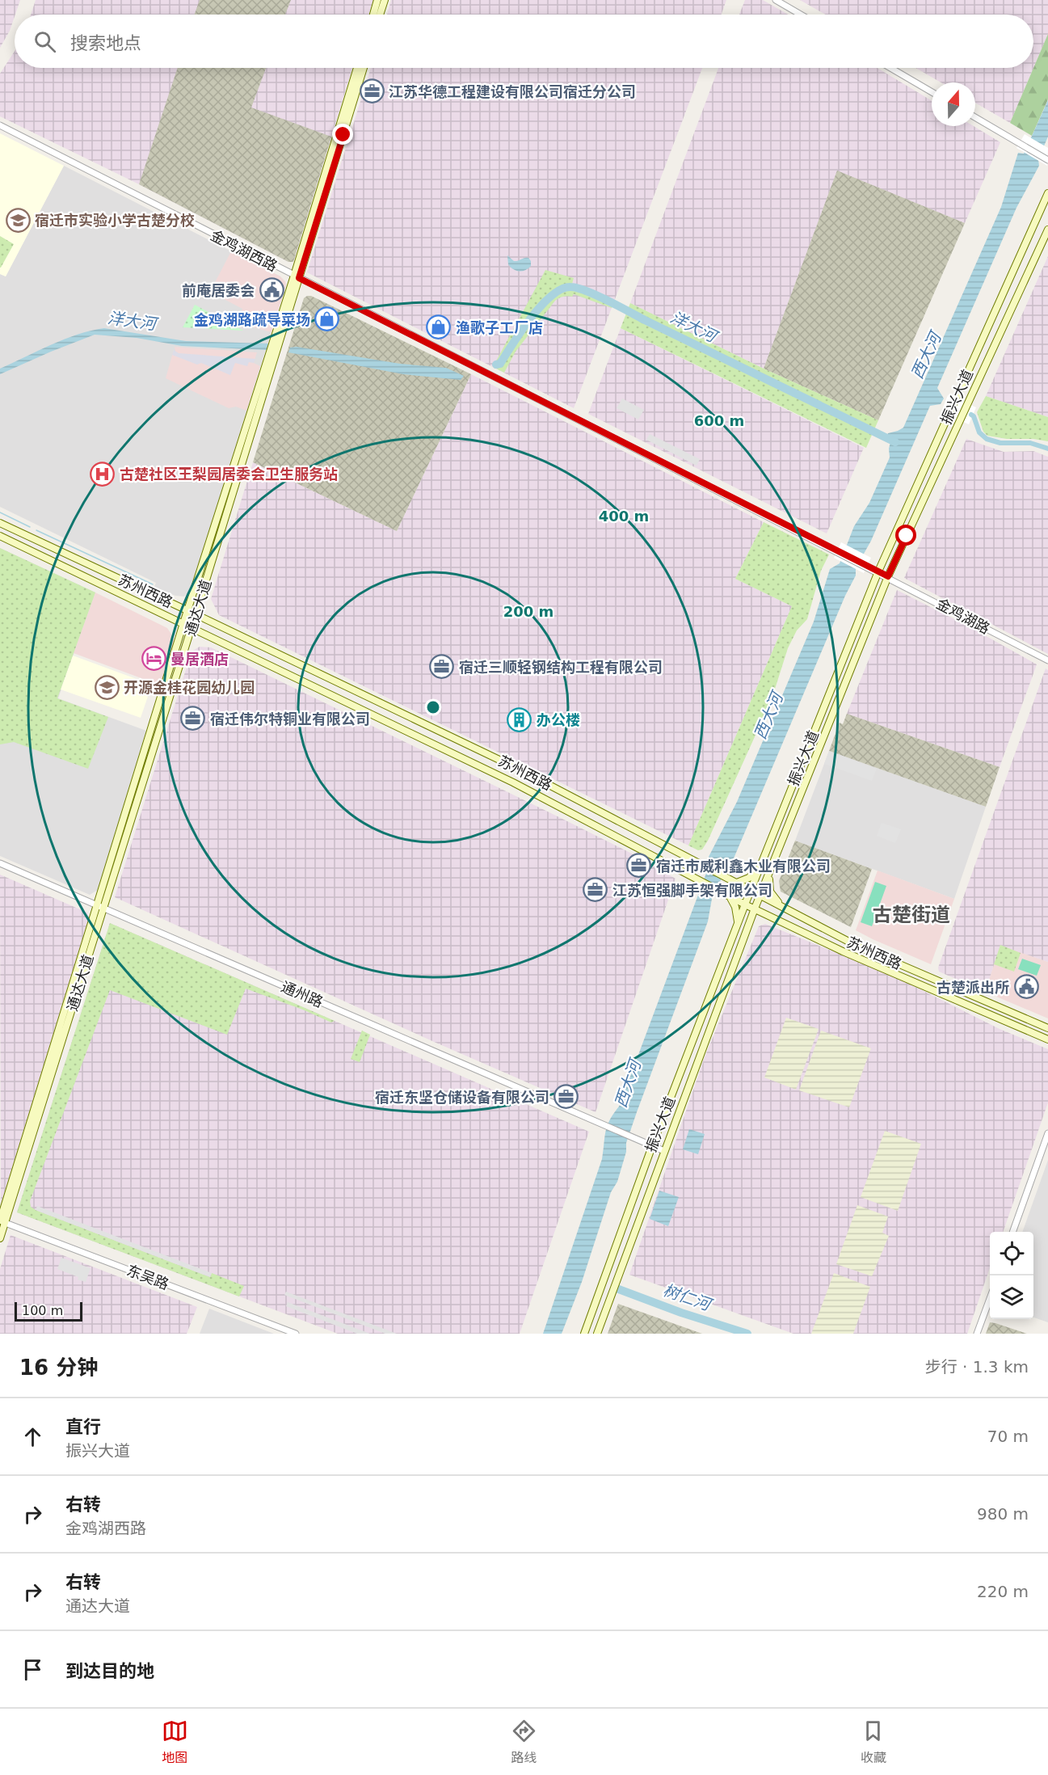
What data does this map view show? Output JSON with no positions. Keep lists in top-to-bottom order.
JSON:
{
  "streets": {
    "main road": ["振兴大道", "苏州西路", "通达大道"],
    "street": [
      "金鸡湖西路",
      "金鸡湖路",
      "通州路",
      "东吴路"
    ]
  },
  "crossings": [
    ["金鸡湖西路", "振兴大道"],
    ["金鸡湖西路", "通达大道"],
    ["金鸡湖西路", "金鸡湖路"],
    ["振兴大道", "苏州西路"],
    ["振兴大道", "金鸡湖路"],
    ["振兴大道", "通州路"],
    ["苏州西路", "通达大道"],
    ["通达大道", "通州路"],
    ["通达大道", "东吴路"]
  ],
  "districts": ["古楚街道"],
  "water": ["洋大河", "西大河", "树仁河"],
  "places": {
    "office": [
      "江苏华德工程建设有限公司宿迁分公司",
      "宿迁三顺轻钢结构工程有限公司",
      "宿迁伟尔特铜业有限公司",
      "宿迁市威利鑫木业有限公司",
      "江苏恒强脚手架有限公司",
      "宿迁东坚仓储设备有限公司"
    ],
    "school or university": ["宿迁市实验小学古楚分校", "开源金桂花园幼儿园"],
    "public building": ["前庵居委会", "古楚派出所"],
    "shop": ["金鸡湖路疏导菜场", "渔歌子工厂店"],
    "hospital": ["古楚社区王梨园居委会卫生服务站"],
    "hotel": ["曼居酒店"],
    "building": ["办公楼"]
  },
  "scale_bar": "100 m",
  "north": "top",
  "page": {
    "search": "搜索地点",
    "scale": "100 m",
    "heading": ["16 分钟", "步行 · 1.3 km"],
    "list": [
      ["直行", "振兴大道", "70 m"],
      ["右转", "金鸡湖西路", "980 m"],
      ["右转", "通达大道", "220 m"],
      "到达目的地"
    ],
    "nav": ["地图", "路线", "收藏"]
  },
  "rings": ["600 m", "400 m", "200 m"]
}
